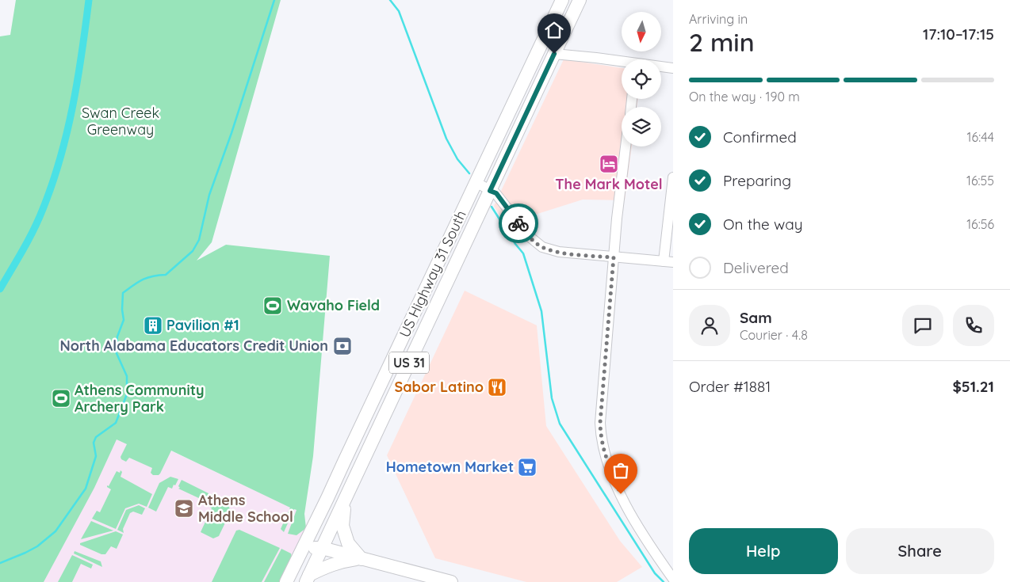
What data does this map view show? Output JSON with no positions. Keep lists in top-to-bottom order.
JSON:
{
  "streets": {
    "main road": ["US Highway 31 South", "US 31"]
  },
  "crossings": [
    ["US Highway 31 South", "US 31"]
  ],
  "parks": ["Swan Creek Greenway"],
  "places": {
    "hotel": ["The Mark Motel"],
    "sports": ["Wavaho Field", "Athens Community Archery Park"],
    "building": ["Pavilion #1"],
    "bank": ["North Alabama Educators Credit Union"],
    "restaurant": ["Sabor Latino"],
    "supermarket": ["Hometown Market"],
    "school or university": ["Athens Middle School"]
  },
  "north": "bottom",
  "page": {
    "heading": ["2 min", "Arriving in", "17:10–17:15"],
    "panel": [
      "Sam",
      "Courier · 4.8",
      "Order #1881",
      "$51.21"
    ],
    "bar": "On the way · 190 m",
    "list": [
      ["Confirmed", "16:44"],
      ["Preparing", "16:55"],
      ["On the way", "16:56"],
      "Delivered"
    ],
    "buttons": ["Help", "Share"]
  }
}
